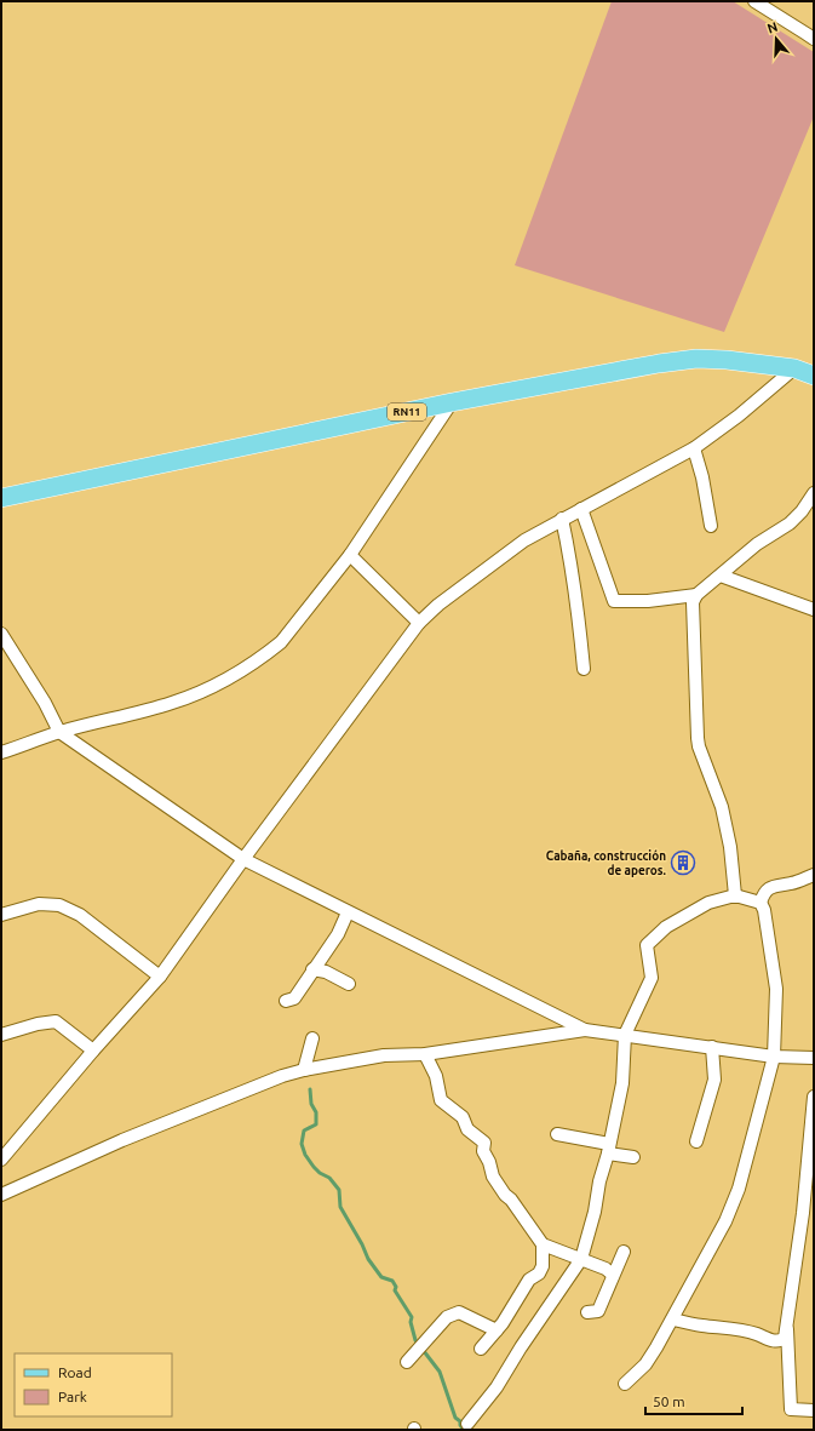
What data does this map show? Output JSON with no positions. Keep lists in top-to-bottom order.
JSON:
{
  "streets": {
    "main road": ["RN11"]
  },
  "places": {
    "building": ["Cabaña, construcción de aperos."]
  },
  "legend": ["Road", "Park"],
  "scale_bar": "50 m",
  "north": "top"
}
